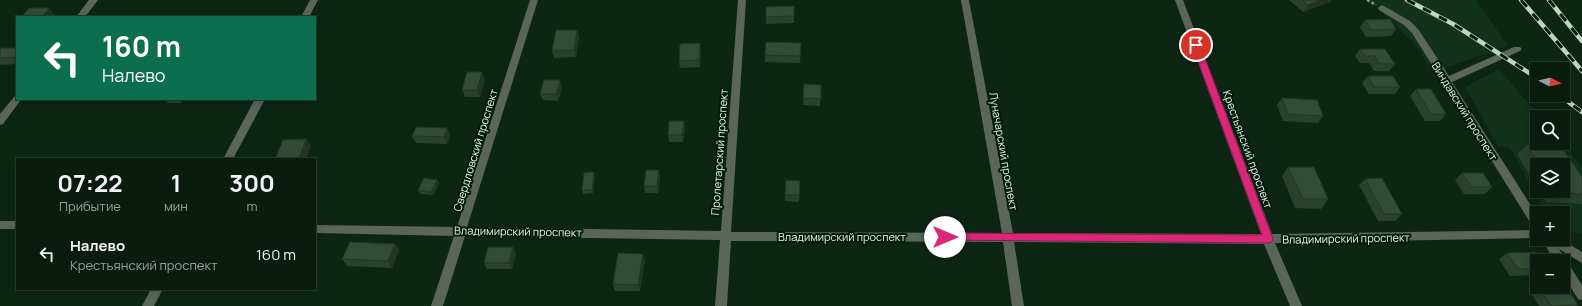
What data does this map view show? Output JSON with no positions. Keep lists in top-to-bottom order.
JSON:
{
  "streets": {
    "street": [
      "Виндавский проспект",
      "Крестьянский проспект",
      "Свердловский проспект",
      "Луначарский проспект",
      "Пролетарский проспект",
      "Владимирский проспект"
    ]
  },
  "crossings": [
    ["Крестьянский проспект", "Владимирский проспект"],
    ["Свердловский проспект", "Владимирский проспект"],
    ["Луначарский проспект", "Владимирский проспект"],
    ["Пролетарский проспект", "Владимирский проспект"]
  ],
  "north": "right",
  "page": {
    "turn": ["160 m", "Налево"],
    "map_buttons": ["+", "−"],
    "eta": [
      "07:22",
      "Прибытие",
      "1",
      "мин",
      "300",
      "m"
    ],
    "list": [
      {
        "name": "Налево",
        "note": "Крестьянский проспект",
        "value": "160 m"
      }
    ]
  }
}
